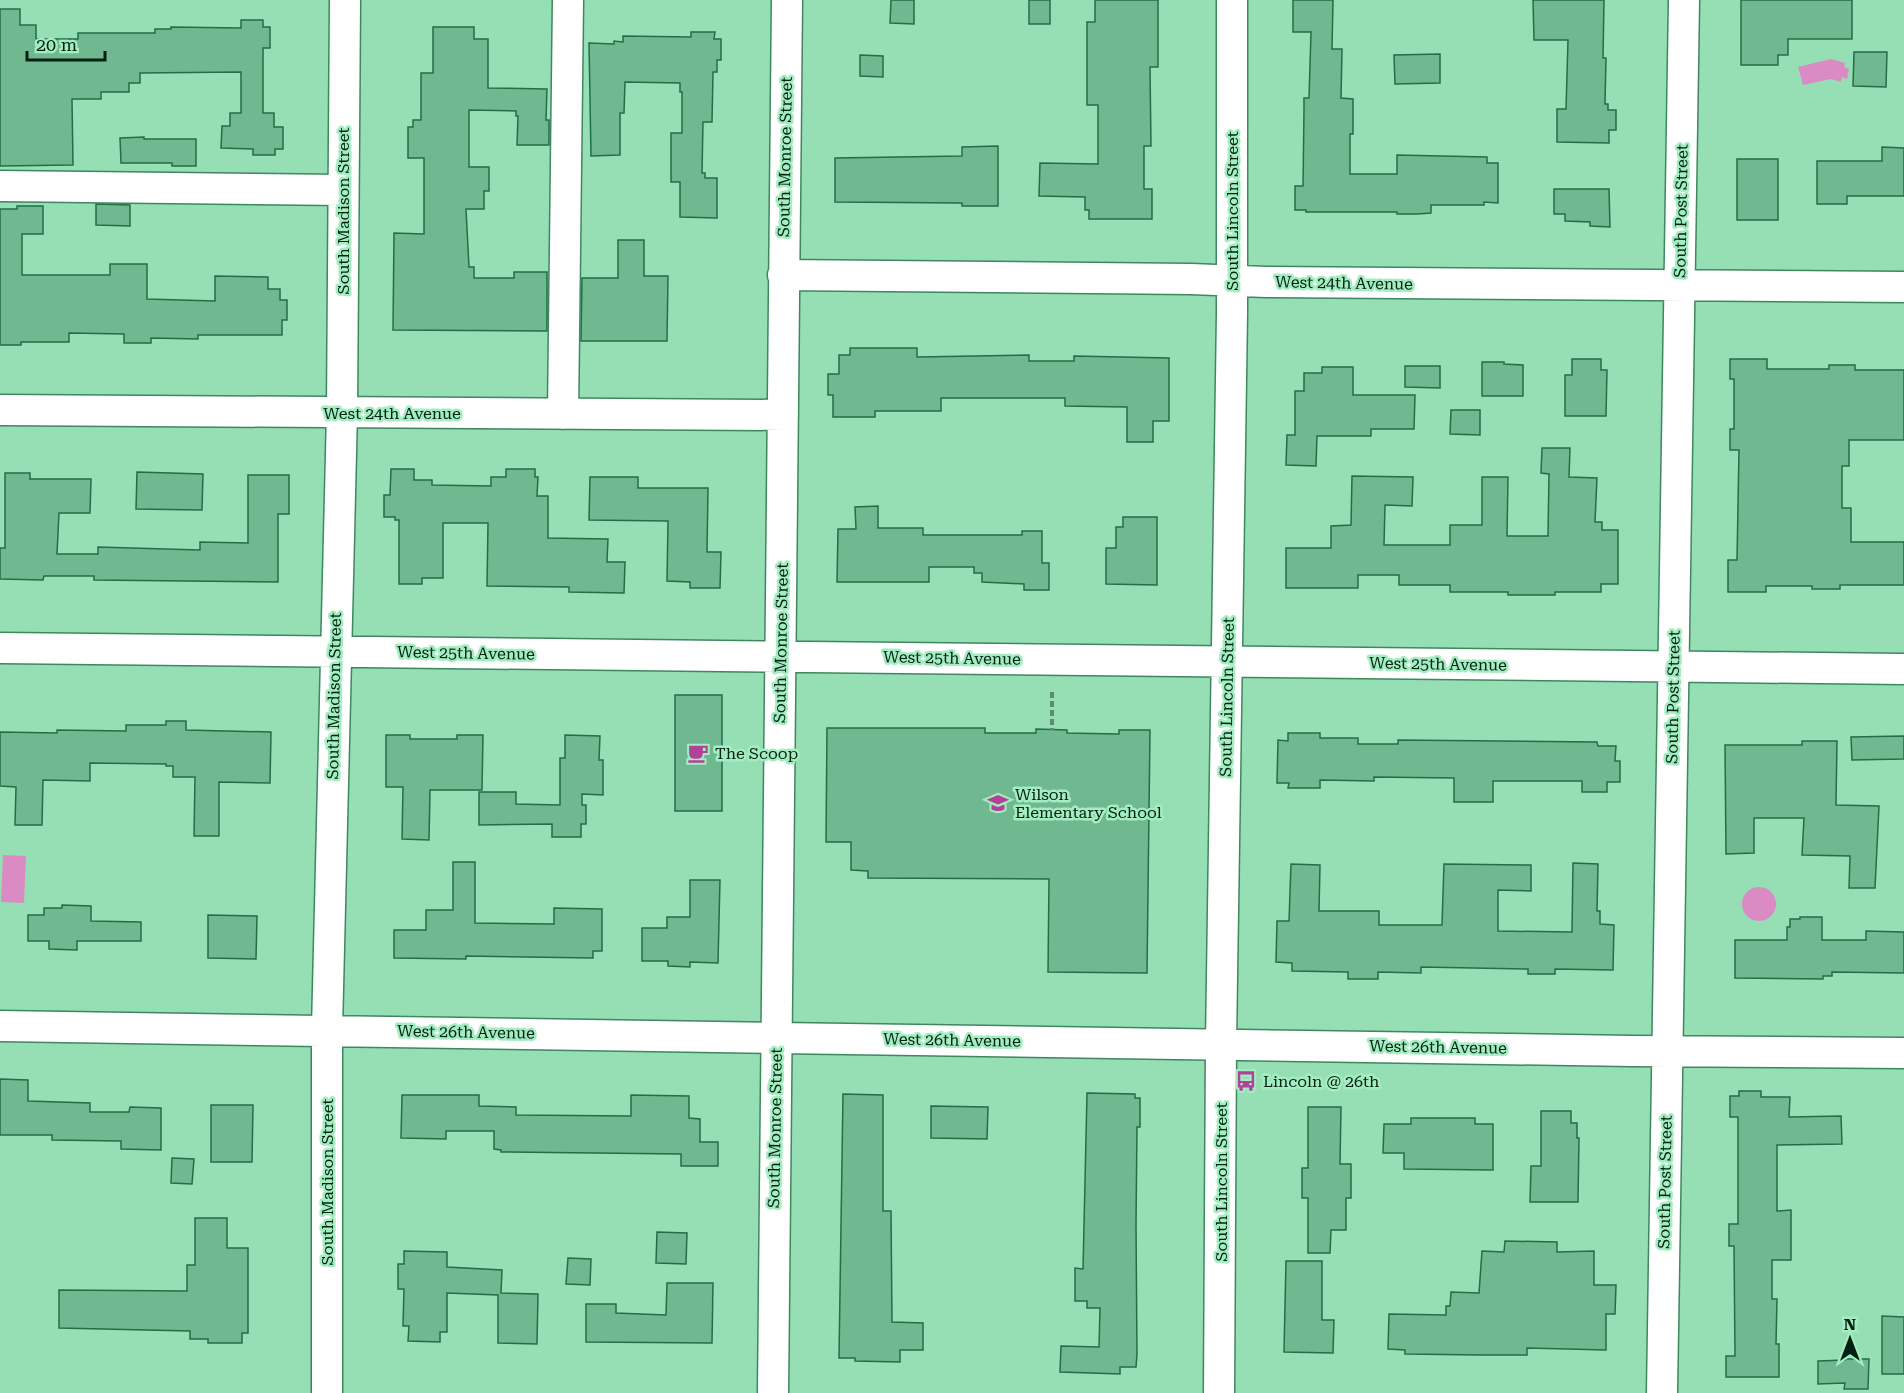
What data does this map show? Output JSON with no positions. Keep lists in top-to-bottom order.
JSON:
{
  "streets": {
    "street": [
      "South Monroe Street",
      "South Madison Street",
      "South Lincoln Street",
      "South Post Street",
      "West 24th Avenue",
      "West 25th Avenue",
      "West 26th Avenue"
    ]
  },
  "crossings": [
    ["South Monroe Street", "West 24th Avenue"],
    ["South Monroe Street", "West 25th Avenue"],
    ["South Monroe Street", "West 26th Avenue"],
    ["South Madison Street", "West 24th Avenue"],
    ["South Madison Street", "West 25th Avenue"],
    ["South Madison Street", "West 26th Avenue"],
    ["South Lincoln Street", "West 24th Avenue"],
    ["South Lincoln Street", "West 25th Avenue"],
    ["South Lincoln Street", "West 26th Avenue"],
    ["South Post Street", "West 24th Avenue"],
    ["South Post Street", "West 25th Avenue"],
    ["South Post Street", "West 26th Avenue"]
  ],
  "places": {
    "cafe": ["The Scoop"],
    "school or university": ["Wilson Elementary School"],
    "bus stop": ["Lincoln @ 26th"]
  },
  "scale_bar": "20 m",
  "north": "top"
}
